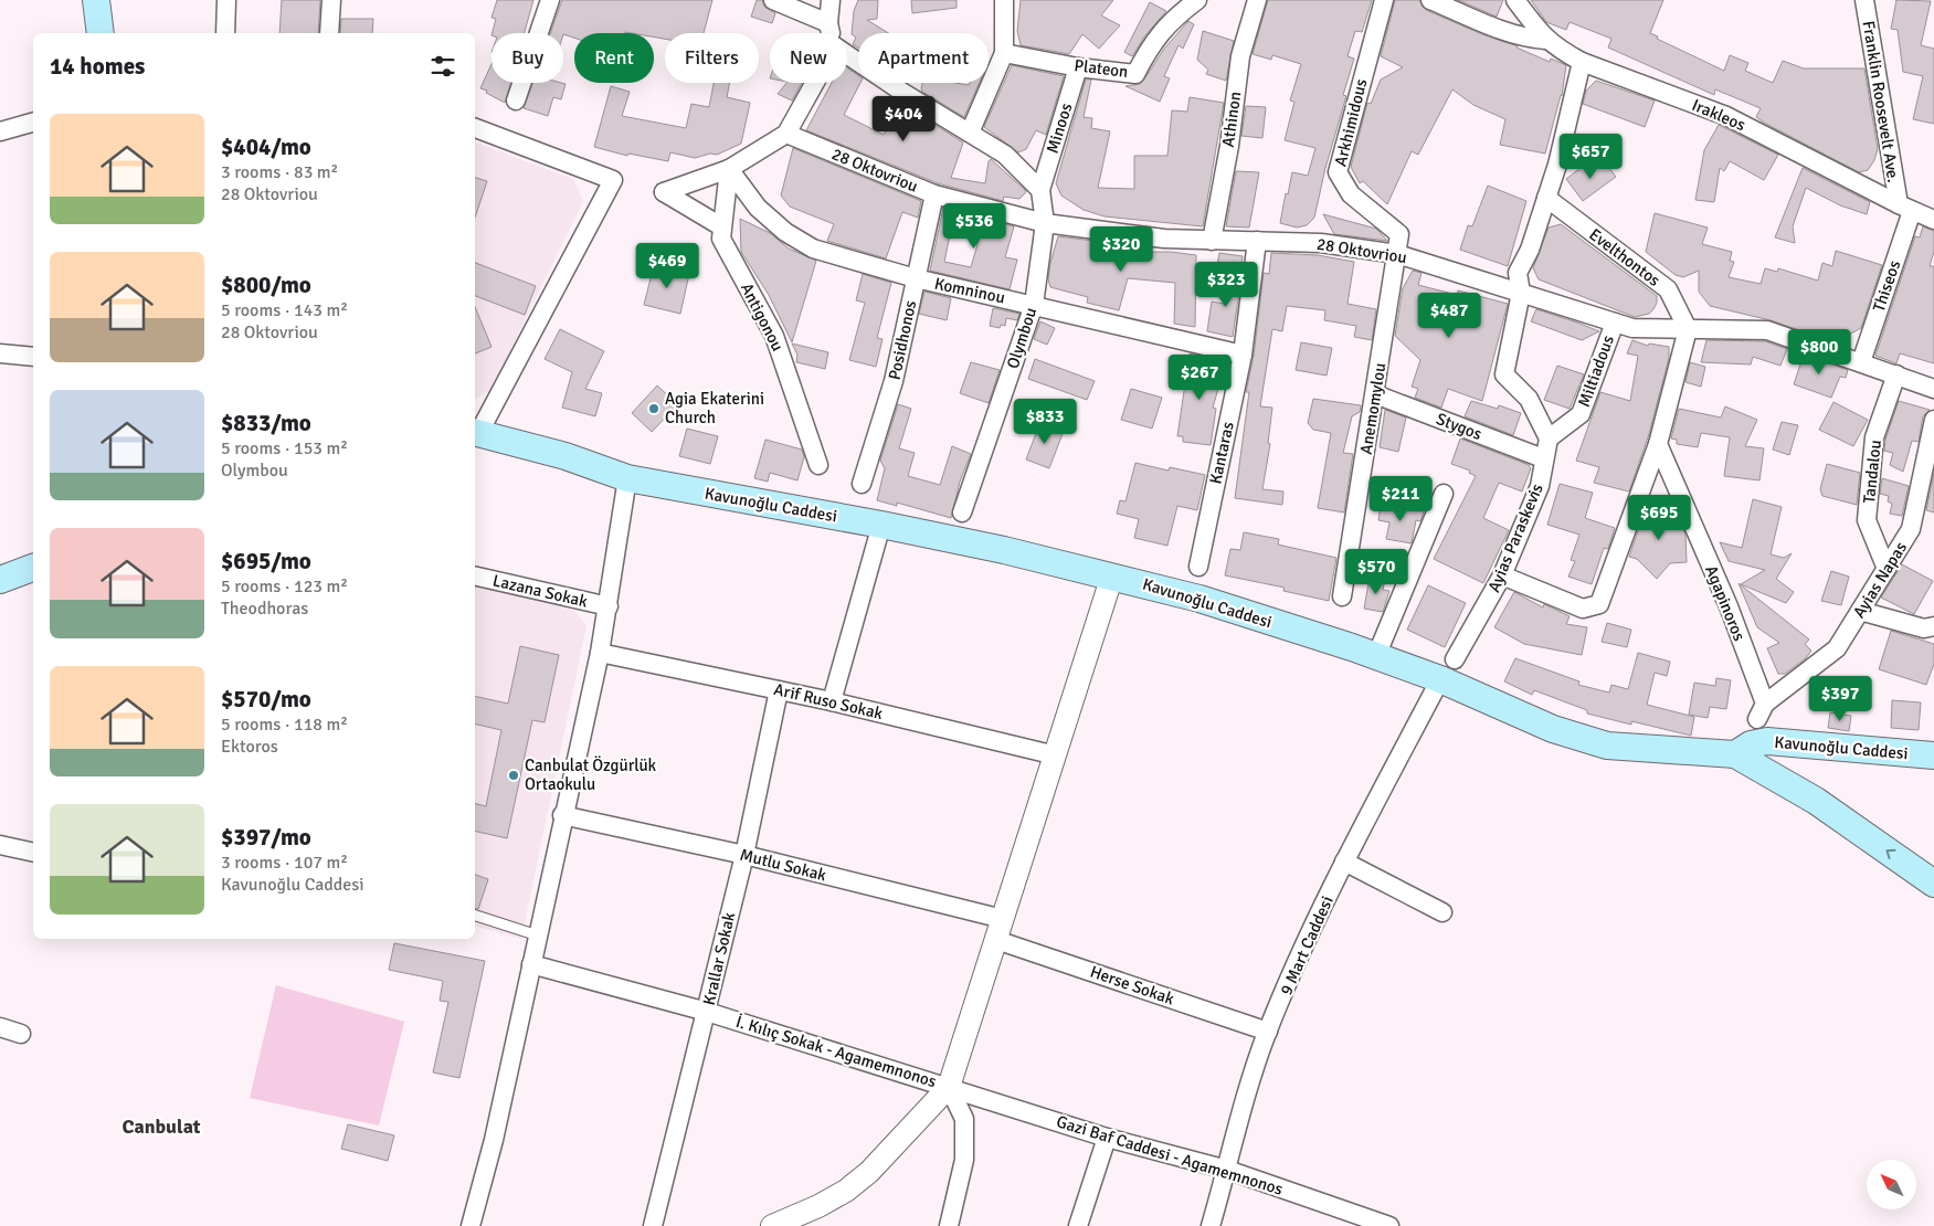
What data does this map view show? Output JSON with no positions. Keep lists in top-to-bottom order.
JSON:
{
  "streets": {
    "main road": ["Kavunoğlu Caddesi"],
    "street": [
      "Plateon",
      "Franklin Roosevelt Ave.",
      "Irakleos",
      "Athinon",
      "Arkhimidous",
      "Minoos",
      "28 Oktovriou",
      "Evelthontos",
      "Thiseos",
      "Komninou",
      "Antigonou",
      "Olymbou",
      "Posidhonos",
      "Miltiadous",
      "Anemomylou",
      "Stygos",
      "Kantaras",
      "Tandalou",
      "Ayias Paraskevis",
      "Ayias Napas",
      "Lazana Sokak",
      "Agapinoros",
      "Arif Ruso Sokak",
      "Mutlu Sokak",
      "9 Mart Caddesi",
      "Krallar Sokak",
      "Herse Sokak",
      "İ. Kılıç Sokak - Agamemnonos",
      "Gazi Baf Caddesi - Agamemnonos"
    ]
  },
  "crossings": [
    ["Plateon", "Minoos"],
    ["Franklin Roosevelt Ave.", "Irakleos"],
    ["Franklin Roosevelt Ave.", "Thiseos"],
    ["Irakleos", "Thiseos"],
    ["Athinon", "28 Oktovriou"],
    ["Arkhimidous", "28 Oktovriou"],
    ["Arkhimidous", "Anemomylou"],
    ["Minoos", "Olymbou"],
    ["28 Oktovriou", "Evelthontos"],
    ["28 Oktovriou", "Thiseos"],
    ["28 Oktovriou", "Olymbou"],
    ["28 Oktovriou", "Posidhonos"],
    ["28 Oktovriou", "Miltiadous"],
    ["28 Oktovriou", "Anemomylou"],
    ["28 Oktovriou", "Kantaras"],
    ["28 Oktovriou", "Tandalou"],
    ["Komninou", "Antigonou"],
    ["Komninou", "Olymbou"],
    ["Komninou", "Posidhonos"],
    ["Komninou", "Kantaras"],
    ["Miltiadous", "Ayias Paraskevis"],
    ["Anemomylou", "Stygos"],
    ["Stygos", "Ayias Paraskevis"],
    ["Tandalou", "Ayias Napas"],
    ["Kavunoğlu Caddesi", "Ayias Paraskevis"],
    ["Kavunoğlu Caddesi", "9 Mart Caddesi"],
    ["Ayias Paraskevis", "9 Mart Caddesi"],
    ["Ayias Napas", "Agapinoros"],
    ["Arif Ruso Sokak", "Krallar Sokak"],
    ["Mutlu Sokak", "Krallar Sokak"],
    ["9 Mart Caddesi", "Herse Sokak"],
    ["9 Mart Caddesi", "Gazi Baf Caddesi - Agamemnonos"],
    ["Krallar Sokak", "İ. Kılıç Sokak - Agamemnonos"],
    ["İ. Kılıç Sokak - Agamemnonos", "Gazi Baf Caddesi - Agamemnonos"]
  ],
  "districts": ["Canbulat"],
  "places": ["Agia Ekaterini Church", "Canbulat Özgürlük Ortaokulu"],
  "north": "top left",
  "page": {
    "chip": [
      "Buy",
      "Rent",
      "Filters",
      "New",
      "Apartment"
    ],
    "heading": "14 homes",
    "price": [
      "$404",
      "$657",
      "$536",
      "$320",
      "$469",
      "$323",
      "$487",
      "$800",
      "$267",
      "$833",
      "$211",
      "$695",
      "$570",
      "$397"
    ],
    "list": [
      {
        "name": "$404/mo",
        "note": "3 rooms · 83 m² · 28 Oktovriou"
      },
      {
        "name": "$800/mo",
        "note": "5 rooms · 143 m² · 28 Oktovriou"
      },
      {
        "name": "$833/mo",
        "note": "5 rooms · 153 m² · Olymbou"
      },
      {
        "name": "$695/mo",
        "note": "5 rooms · 123 m² · Theodhoras"
      },
      {
        "name": "$570/mo",
        "note": "5 rooms · 118 m² · Ektoros"
      },
      {
        "name": "$397/mo",
        "note": "3 rooms · 107 m² · Kavunoğlu Caddesi"
      }
    ]
  }
}
